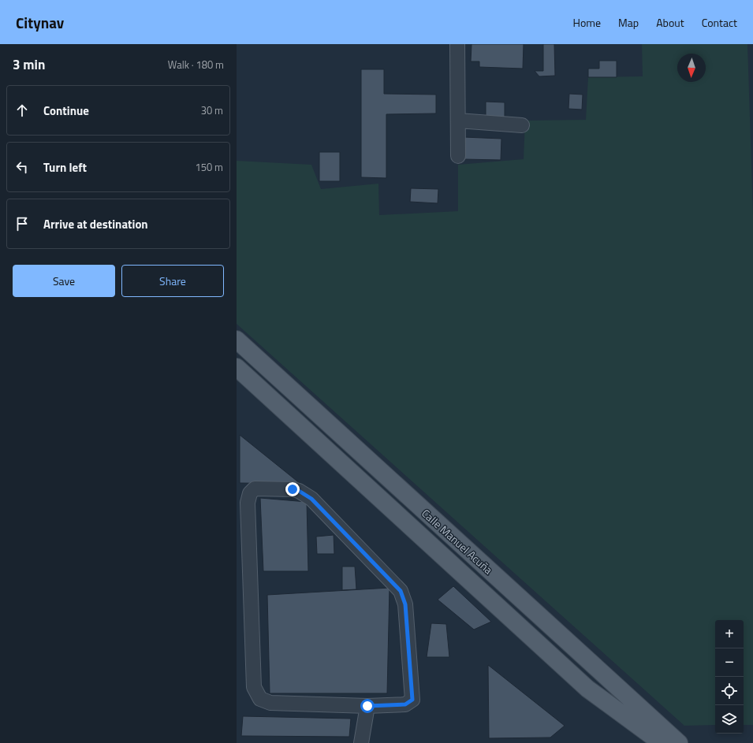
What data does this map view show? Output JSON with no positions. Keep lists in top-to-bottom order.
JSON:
{
  "streets": {
    "main road": ["Calle Manuel Acuña"]
  },
  "north": "bottom",
  "page": {
    "header": "Citynav",
    "nav": [
      "Home",
      "Map",
      "About",
      "Contact"
    ],
    "heading": ["3 min", "Walk · 180 m"],
    "list": [
      ["Continue", "30 m"],
      ["Turn left", "150 m"],
      "Arrive at destination"
    ],
    "buttons": ["Save", "Share"],
    "map_buttons": ["+", "−"]
  }
}
